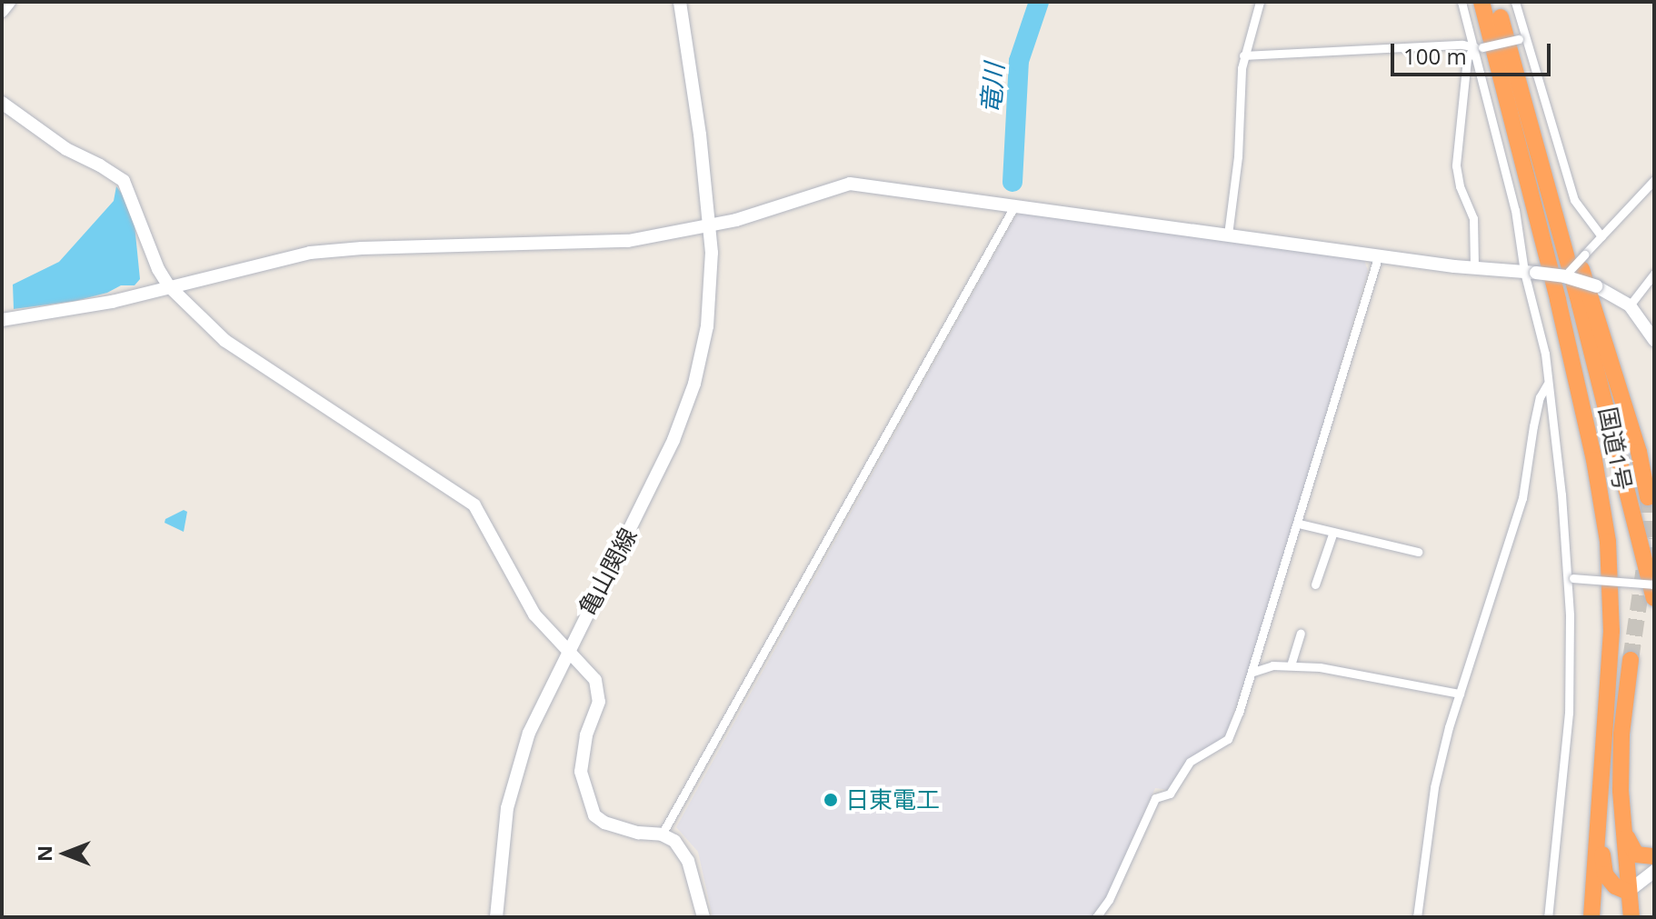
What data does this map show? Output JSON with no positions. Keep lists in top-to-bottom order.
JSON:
{
  "streets": {
    "highway": ["国道1号"],
    "street": ["亀山関線"]
  },
  "water": ["竜川"],
  "places": ["日東電工"],
  "scale_bar": "100 m",
  "north": "left"
}
